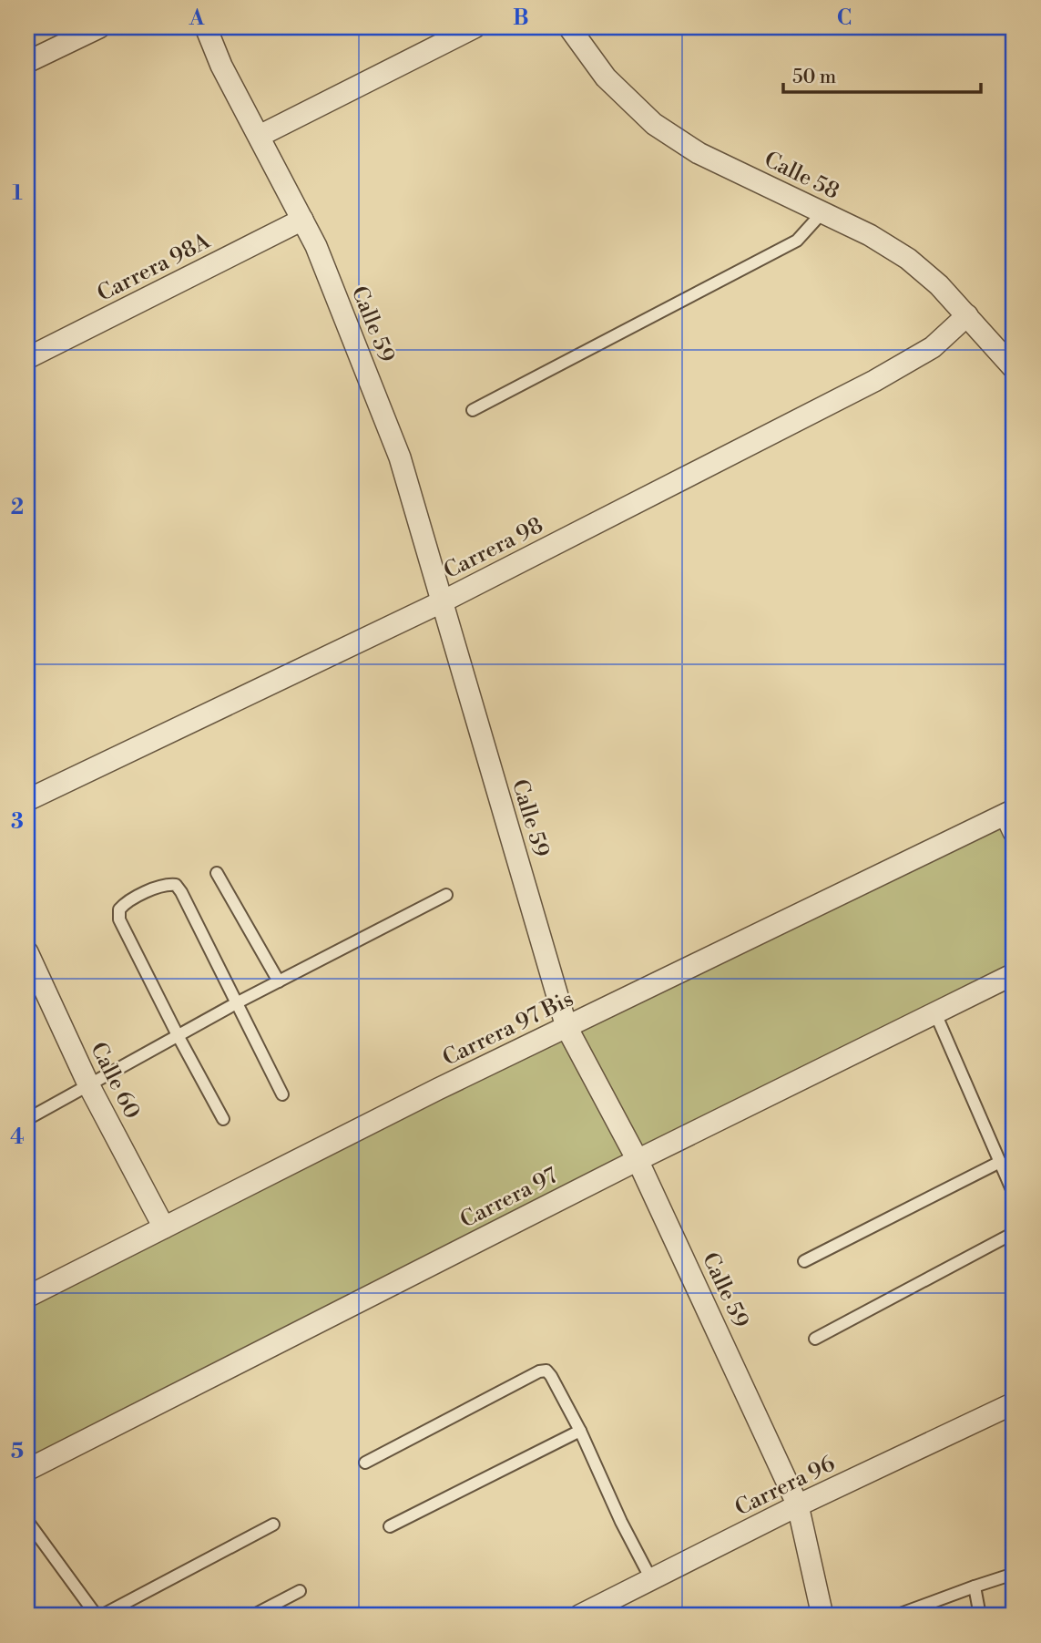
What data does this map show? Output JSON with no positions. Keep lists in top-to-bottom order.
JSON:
{
  "streets": {
    "street": [
      "Calle 58",
      "Carrera 98A",
      "Calle 59",
      "Carrera 98",
      "Carrera 97 Bis",
      "Calle 60",
      "Carrera 97",
      "Carrera 96"
    ]
  },
  "crossings": [
    ["Calle 58", "Carrera 98"],
    ["Carrera 98A", "Calle 59"],
    ["Calle 59", "Carrera 98"],
    ["Calle 59", "Carrera 97 Bis"],
    ["Calle 59", "Carrera 97"],
    ["Calle 59", "Carrera 96"],
    ["Carrera 97 Bis", "Calle 60"]
  ],
  "scale_bar": "50 m",
  "grid": {
    "columns": ["A", "B", "C"],
    "rows": [
      "1",
      "2",
      "3",
      "4",
      "5"
    ]
  }
}
